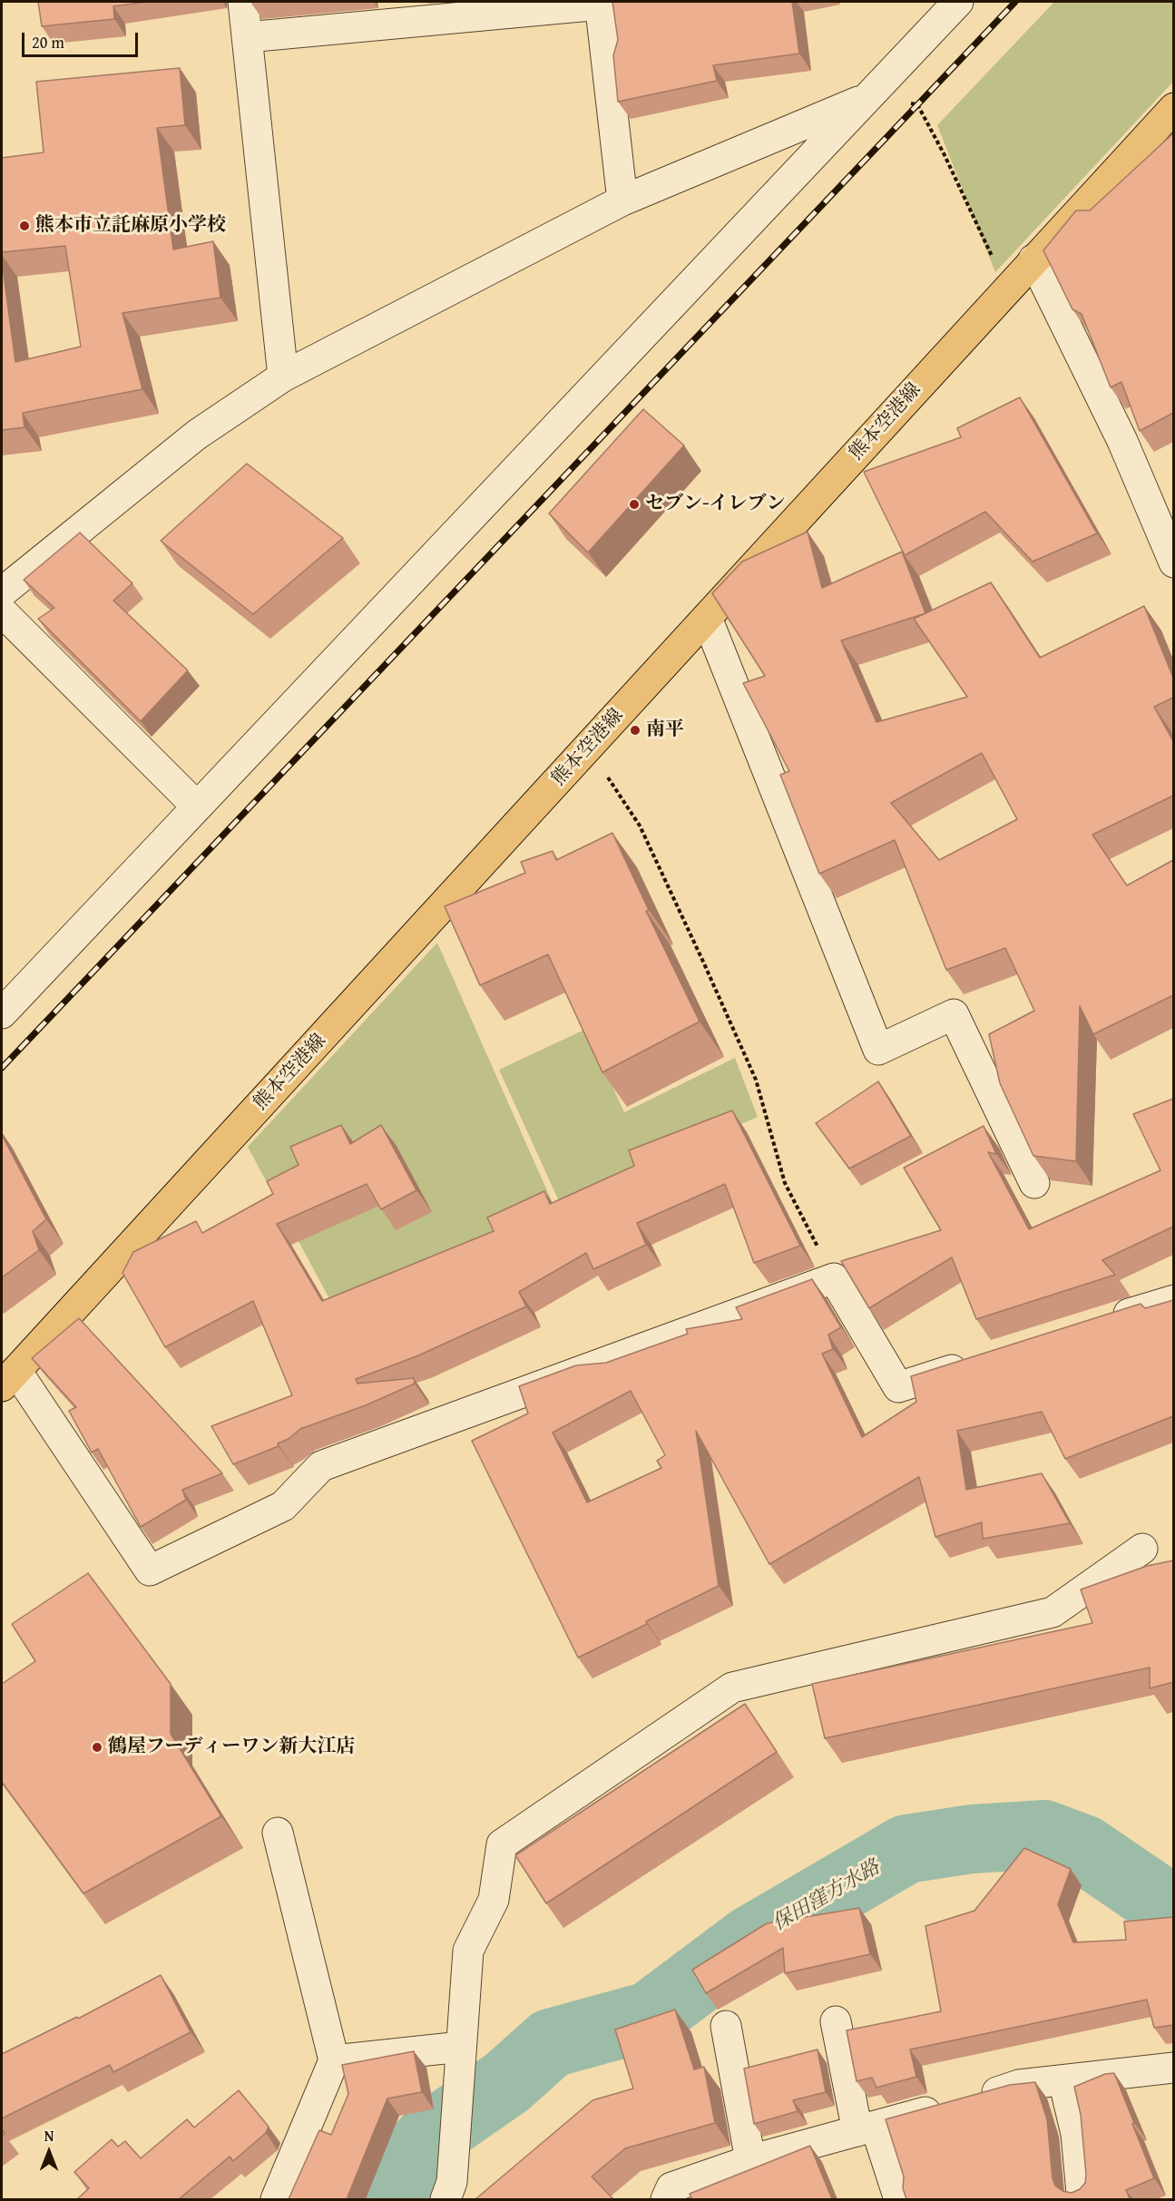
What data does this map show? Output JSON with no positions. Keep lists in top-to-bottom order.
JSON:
{
  "streets": {
    "main road": ["熊本空港線"]
  },
  "water": ["保田窪方水路"],
  "places": [
    "熊本市立託麻原小学校",
    "セブン-イレブン",
    "南平",
    "鶴屋フーディーワン新大江店"
  ],
  "scale_bar": "20 m",
  "north": "top"
}
